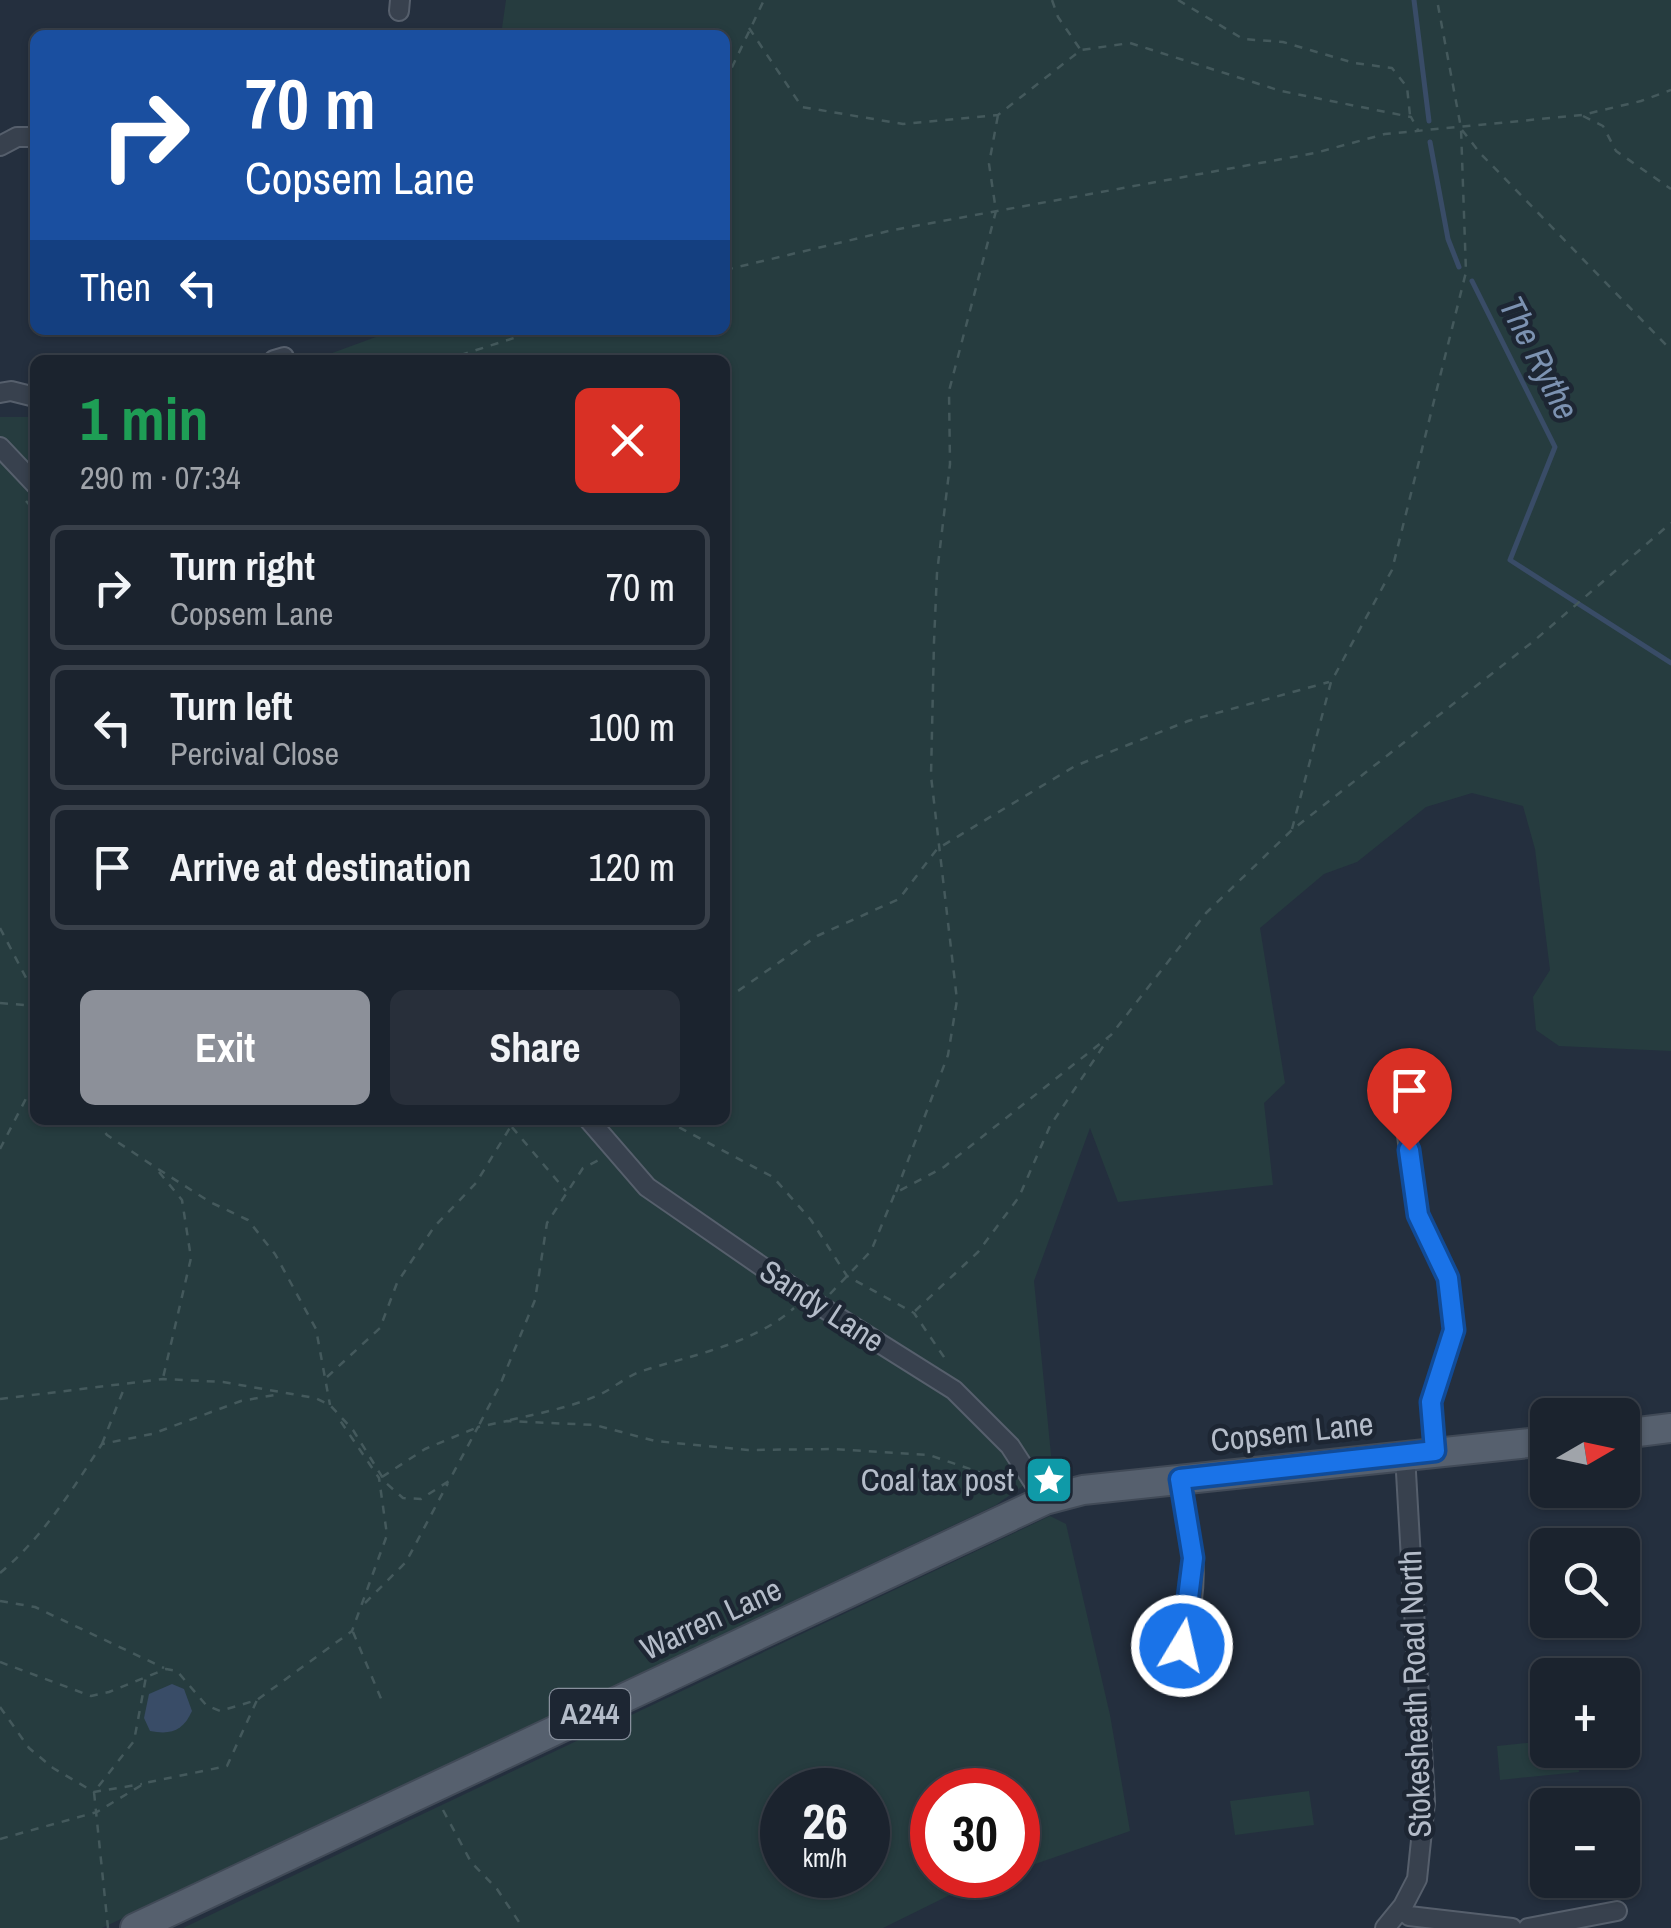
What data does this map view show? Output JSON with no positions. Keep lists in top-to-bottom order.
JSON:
{
  "streets": {
    "main road": ["Copsem Lane", "Warren Lane", "A244"],
    "street": ["Sandy Lane", "Stokesheath Road North"]
  },
  "crossings": [
    ["Sandy Lane", "Copsem Lane"],
    ["Sandy Lane", "Warren Lane"],
    ["Copsem Lane", "Warren Lane"],
    ["Copsem Lane", "Stokesheath Road North"]
  ],
  "water": ["The Rythe"],
  "places": {
    "place": ["Coal tax post"]
  },
  "north": "right",
  "page": {
    "turn": ["70 m", "Copsem Lane"],
    "then": "Then",
    "heading": ["1 min", "290 m · 07:34"],
    "list": [
      {
        "name": "Turn right",
        "note": "Copsem Lane",
        "value": "70 m"
      },
      {
        "name": "Turn left",
        "note": "Percival Close",
        "value": "100 m"
      },
      {
        "name": "Arrive at destination",
        "value": "120 m"
      }
    ],
    "buttons": ["Exit", "Share"],
    "map_buttons": ["+", "−"],
    "speed": "26 km/h",
    "limit": "30"
  }
}
